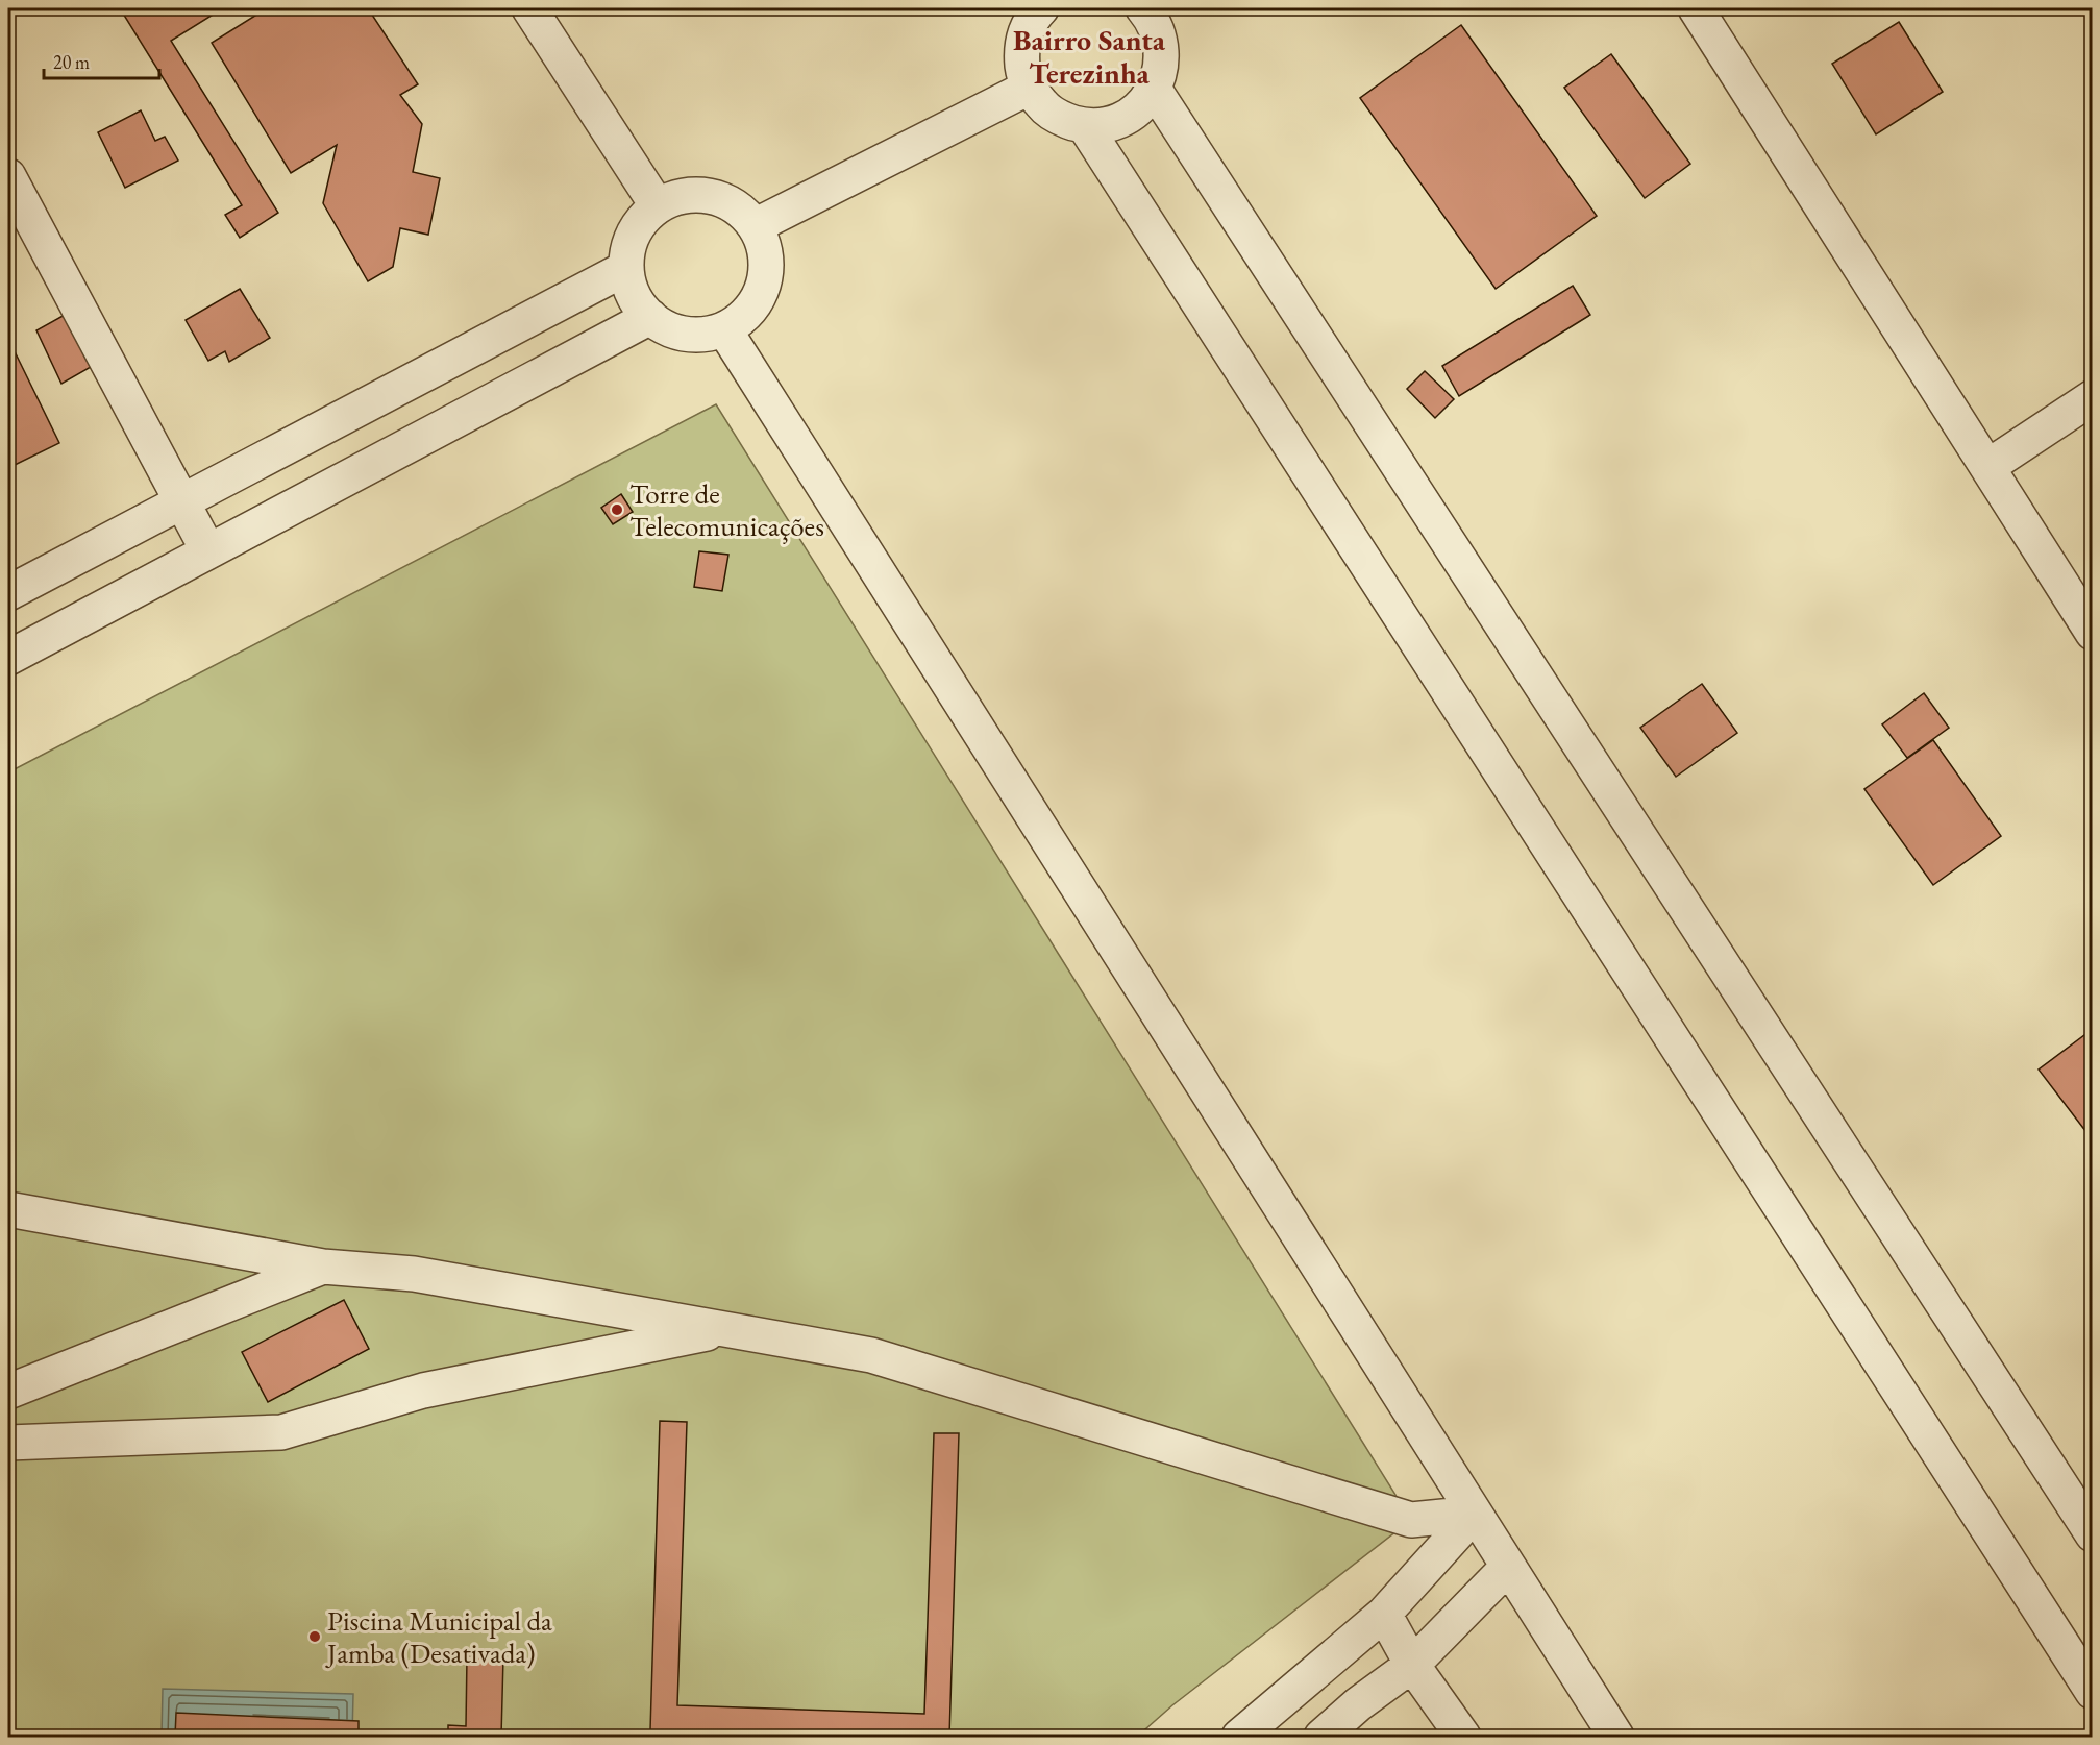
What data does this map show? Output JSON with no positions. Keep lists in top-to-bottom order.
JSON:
{
  "districts": ["Bairro Santa Terezinha"],
  "places": ["Torre de Telecomunicações", "Piscina Municipal da Jamba (Desativada)"],
  "scale_bar": "20 m"
}
